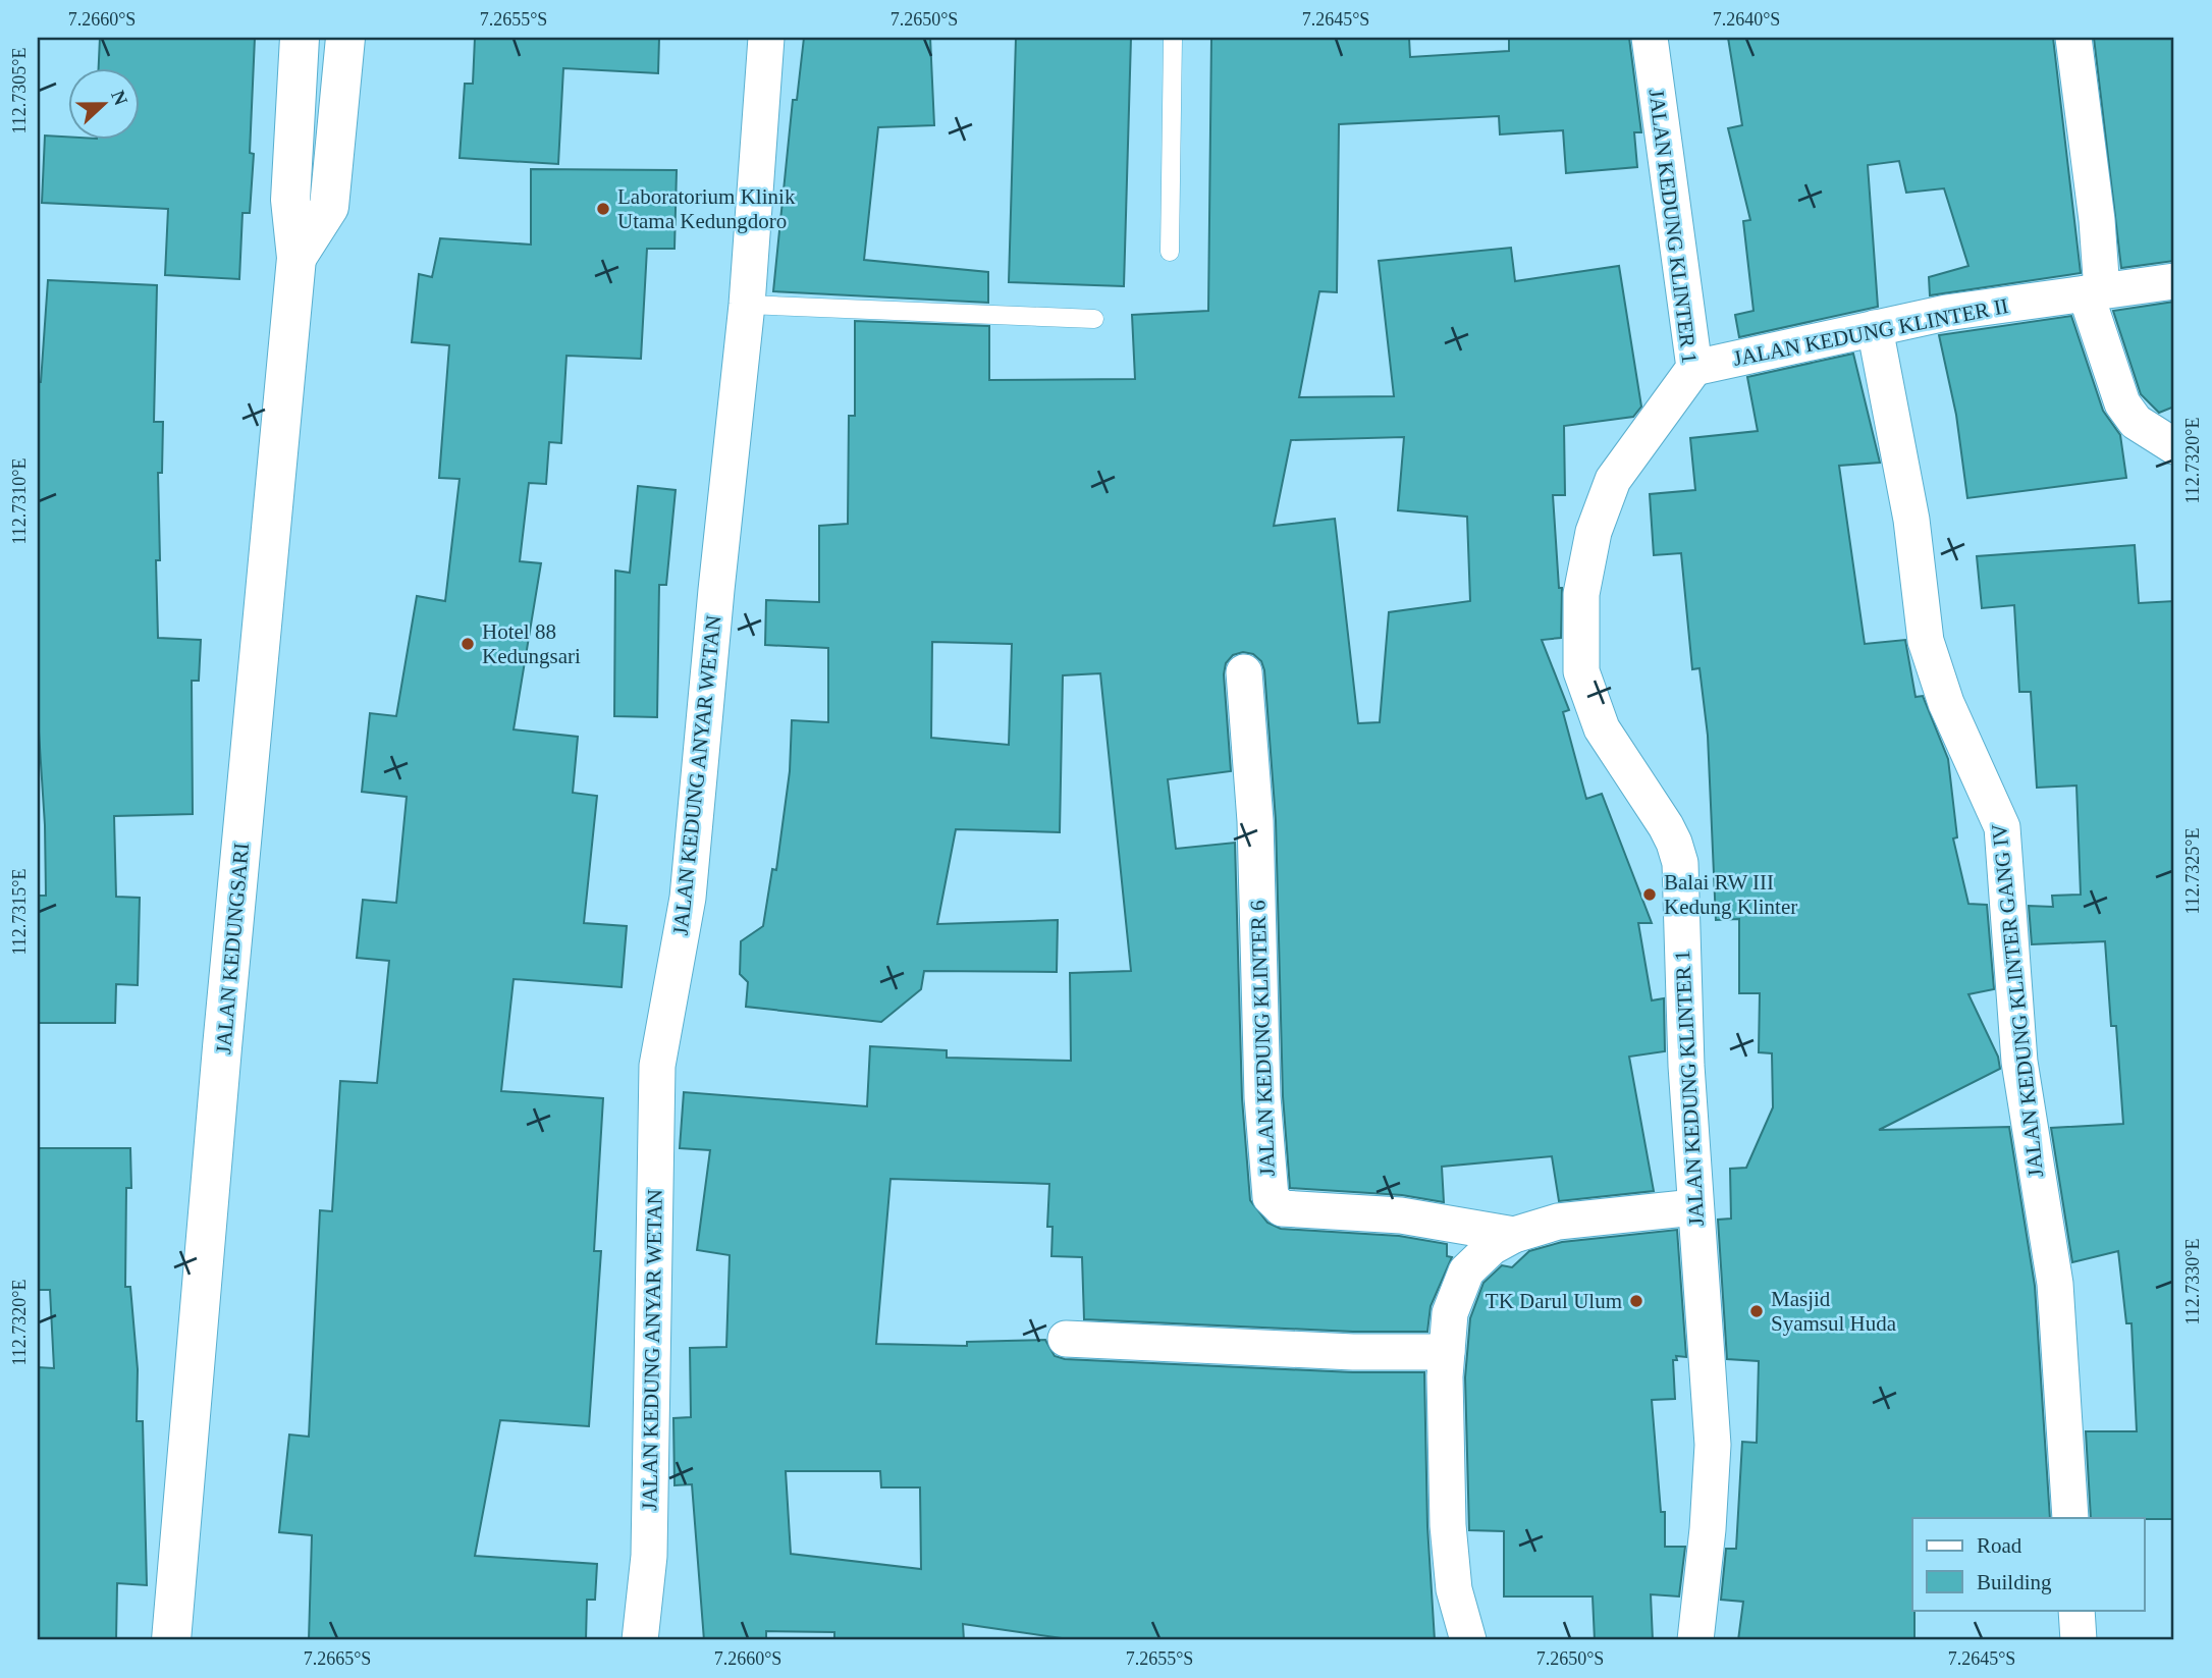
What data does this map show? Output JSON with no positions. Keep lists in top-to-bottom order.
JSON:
{
  "streets": {
    "street": [
      "JALAN KEDUNG KLINTER 1",
      "JALAN KEDUNG KLINTER II",
      "JALAN KEDUNG ANYAR WETAN",
      "JALAN KEDUNGSARI",
      "JALAN KEDUNG KLINTER GANG IV",
      "JALAN KEDUNG KLINTER 6"
    ]
  },
  "crossings": [
    ["JALAN KEDUNG KLINTER 1", "JALAN KEDUNG KLINTER II"],
    ["JALAN KEDUNG KLINTER II", "JALAN KEDUNG KLINTER GANG IV"]
  ],
  "places": [
    "Laboratorium Klinik Utama Kedungdoro",
    "Hotel 88 Kedungsari",
    "Balai RW III Kedung Klinter",
    "TK Darul Ulum",
    "Masjid Syamsul Huda"
  ],
  "legend": ["Road", "Building"],
  "north": "right",
  "coordinates": [
    "7.2660°S",
    "7.2655°S",
    "7.2650°S",
    "7.2645°S",
    "7.2640°S",
    "112.7305°E",
    "112.7320°E",
    "112.7310°E",
    "112.7325°E",
    "112.7315°E",
    "112.7330°E",
    "7.2665°S"
  ]
}
